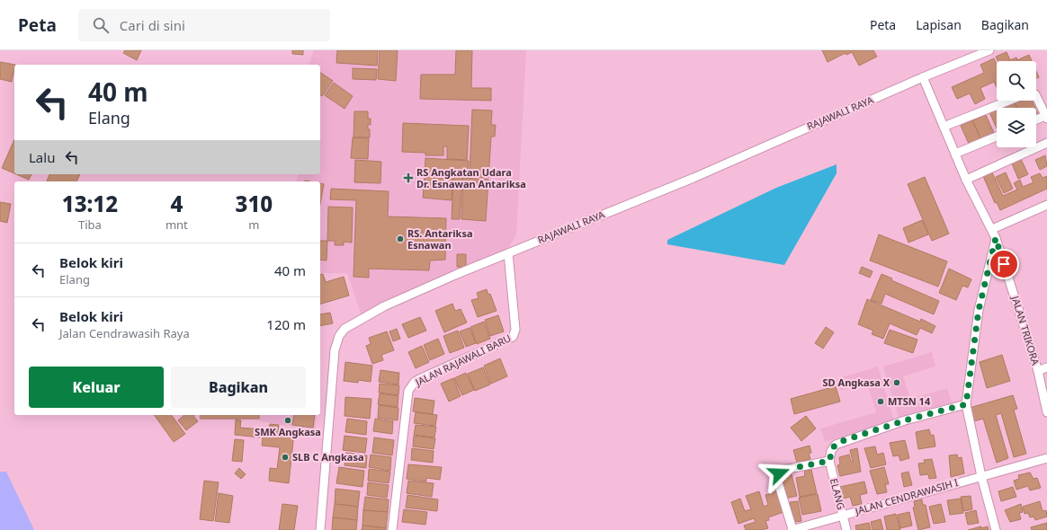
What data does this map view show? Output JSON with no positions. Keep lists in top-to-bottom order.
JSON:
{
  "streets": {
    "street": [
      "RAJAWALI RAYA",
      "JALAN TRIKORA",
      "JALAN RAJAWALI BARU",
      "ELANG",
      "JALAN CENDRAWASIH I"
    ]
  },
  "crossings": [
    ["RAJAWALI RAYA", "JALAN TRIKORA"],
    ["RAJAWALI RAYA", "JALAN RAJAWALI BARU"],
    ["ELANG", "JALAN CENDRAWASIH I"]
  ],
  "places": {
    "health": ["RS Angkatan Udara Dr. Esnawan Antariksa"],
    "other": [
      "RS. Antariksa Esnawan",
      "SD Angkasa X",
      "MTSN 14",
      "SMK Angkasa",
      "SLB C Angkasa"
    ]
  },
  "page": {
    "header": "Peta",
    "search": "Cari di sini",
    "nav": ["Peta", "Lapisan", "Bagikan"],
    "turn": ["40 m", "Elang"],
    "then": "Lalu",
    "eta": [
      "13:12",
      "Tiba",
      "4",
      "mnt",
      "310",
      "m"
    ],
    "list": [
      {
        "name": "Belok kiri",
        "note": "Elang",
        "value": "40 m"
      },
      {
        "name": "Belok kiri",
        "note": "Jalan Cendrawasih Raya",
        "value": "120 m"
      }
    ],
    "buttons": ["Keluar", "Bagikan"]
  }
}
